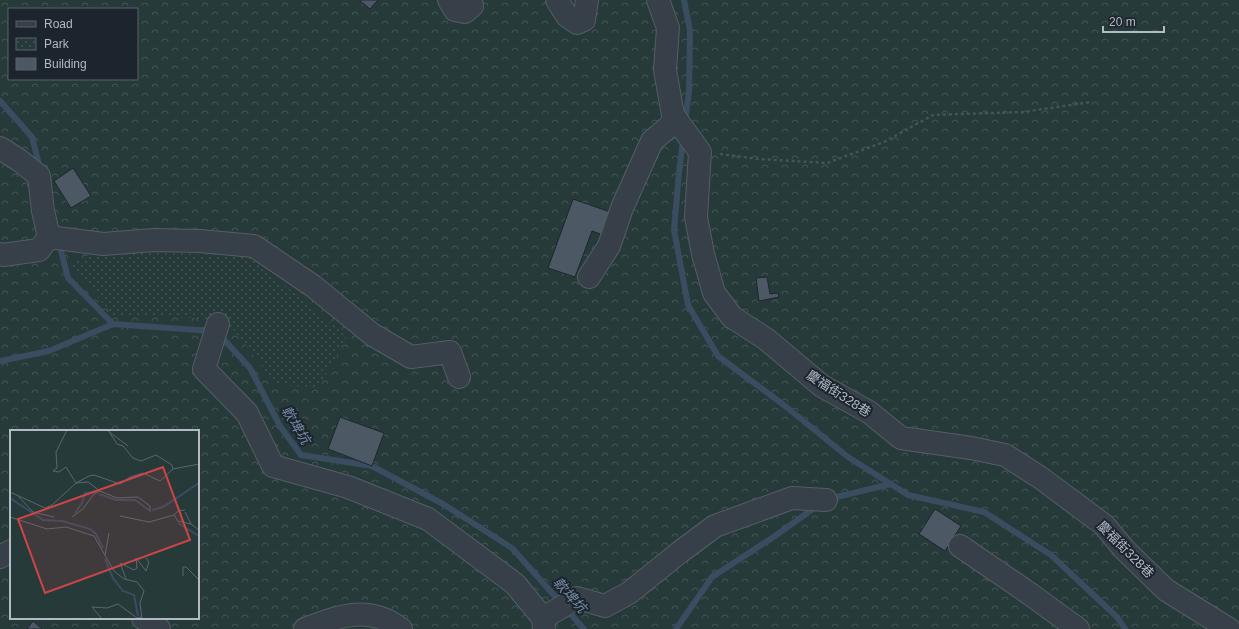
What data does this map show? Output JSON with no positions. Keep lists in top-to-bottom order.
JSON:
{
  "streets": {
    "street": ["慶福街328巷"]
  },
  "water": ["軟埤坑"],
  "legend": ["Road", "Park", "Building"],
  "scale_bar": "20 m"
}
